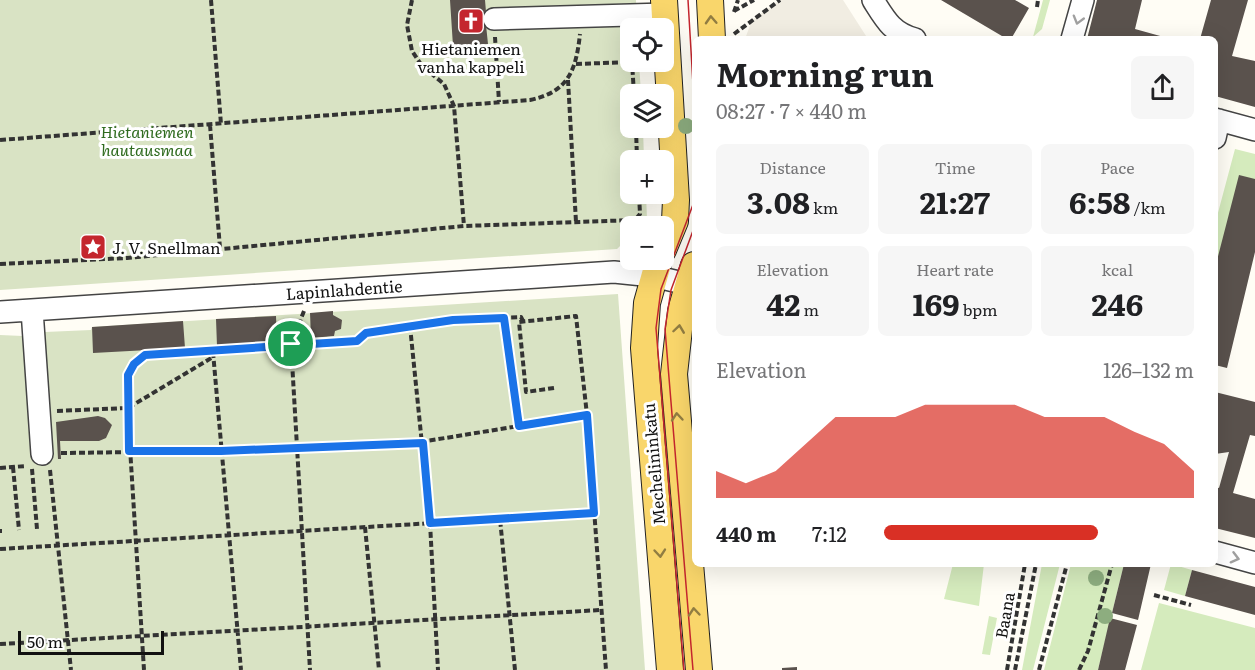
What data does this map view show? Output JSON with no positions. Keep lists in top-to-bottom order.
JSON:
{
  "streets": {
    "main road": ["Mechelininkatu"],
    "street": ["Lapinlahdentie"],
    "path": ["Baana"]
  },
  "crossings": [
    ["Lapinlahdentie", "Mechelininkatu"]
  ],
  "parks": ["Hietaniemen hautausmaa"],
  "places": {
    "church": ["Hietaniemen vanha kappeli"],
    "place": ["J. V. Snellman"]
  },
  "scale_bar": "50 m",
  "page": {
    "map_buttons": ["+", "−"],
    "heading": ["Morning run", "08:27 · 7 × 440 m"],
    "stats": [
      ["Distance", "3.08 km"],
      ["Time", "21:27"],
      ["Pace", "6:58 /km"],
      ["Elevation", "42 m"],
      ["Heart rate", "169 bpm"],
      ["kcal", "246"]
    ],
    "chart": ["Elevation", "126–132 m"],
    "list": [
      {
        "name": "440 m",
        "note": "7:12"
      }
    ],
    "scale": "50 m"
  }
}
